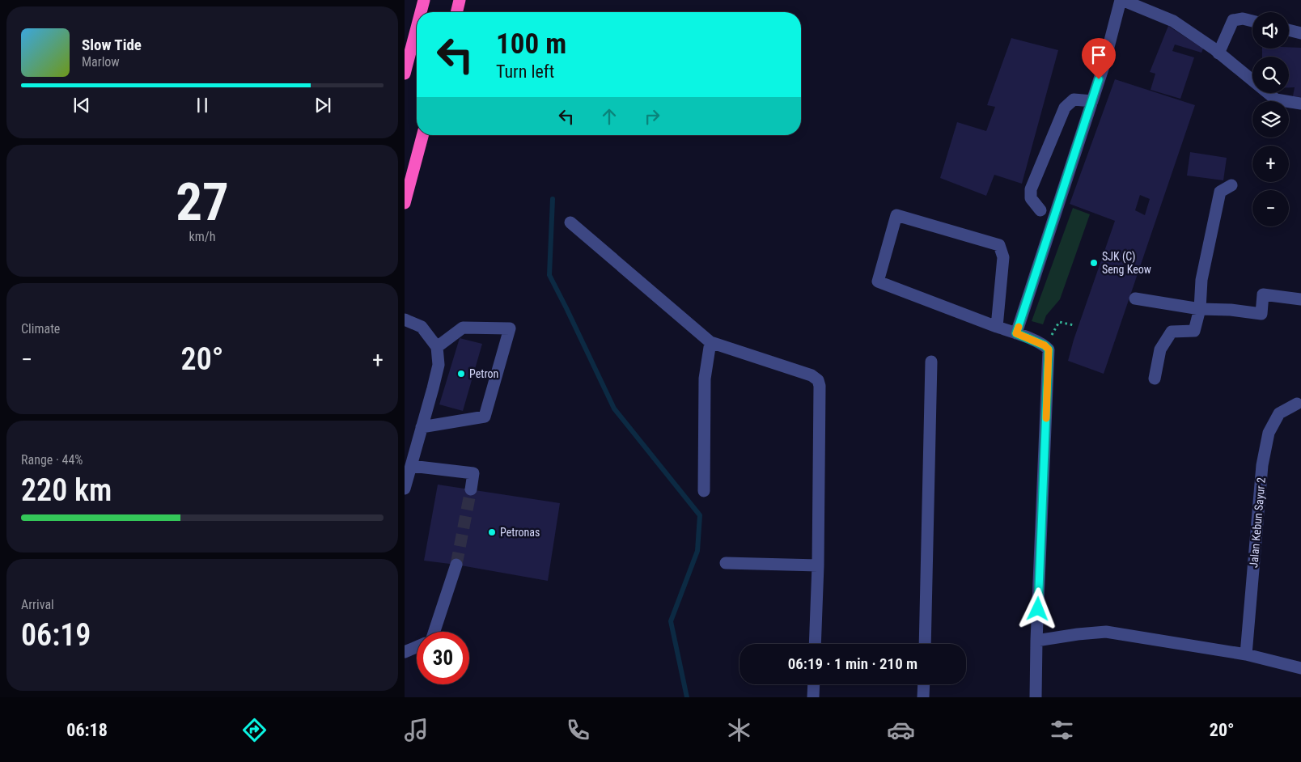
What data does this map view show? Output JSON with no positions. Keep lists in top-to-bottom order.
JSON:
{
  "streets": {
    "street": ["Jalan Kebun Sayur 2"]
  },
  "places": ["SJK (C) Seng Keow", "Petron", "Petronas"],
  "page": {
    "map_buttons": ["+", "−"],
    "turn": ["100 m", "Turn left"],
    "song": ["Slow Tide", "Marlow"],
    "tile": [
      ["27", "km/h"],
      "Climate",
      ["Range · 44%", "220 km"],
      ["Arrival", "06:19"]
    ],
    "heat": ["−", "20°", "+"],
    "limit": "30",
    "trip": "06:19 · 1 min · 210 m",
    "tabs": ["06:18", "20°"]
  }
}
